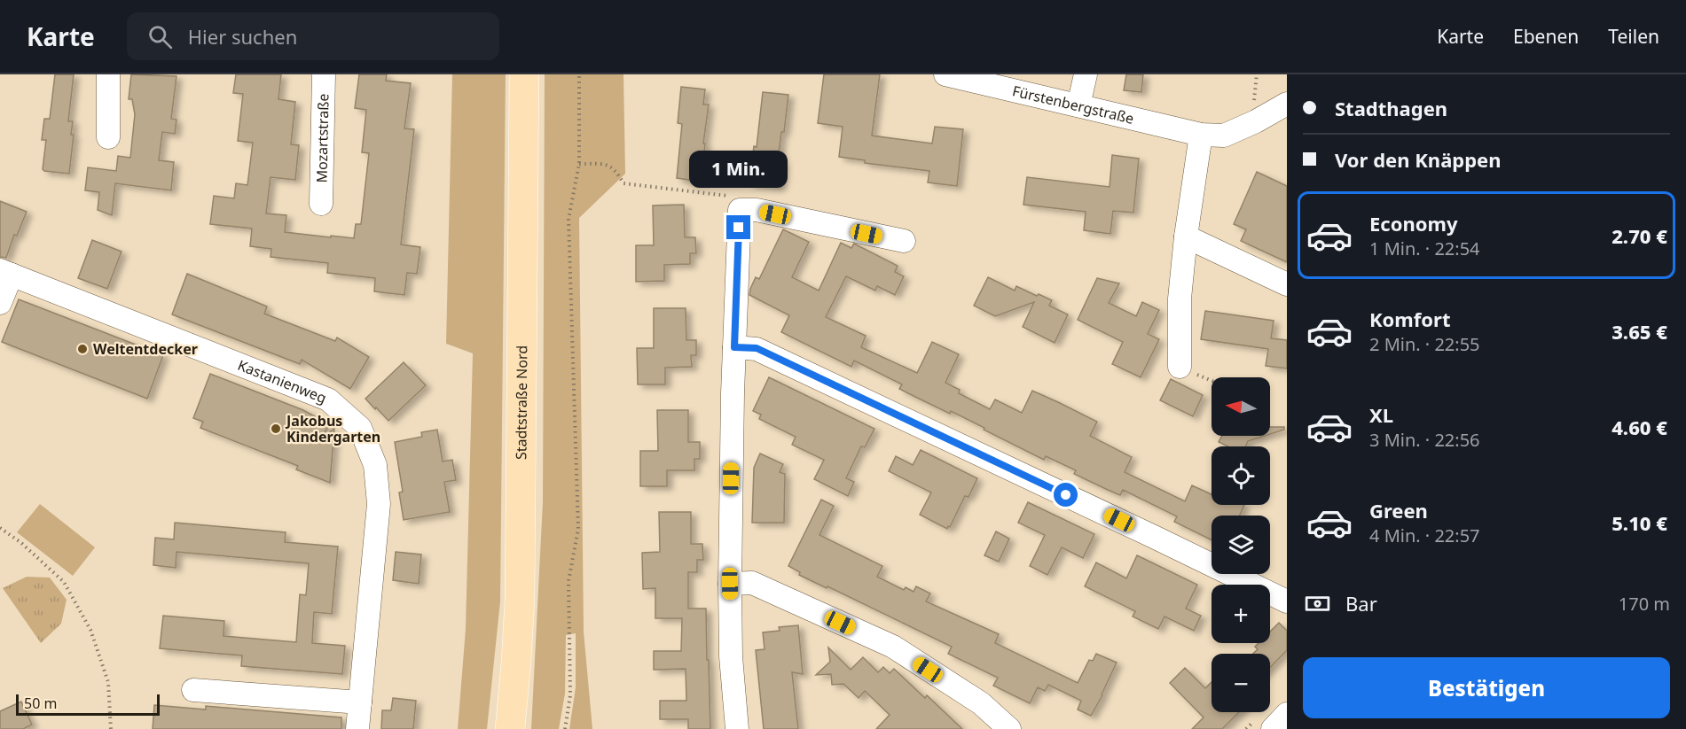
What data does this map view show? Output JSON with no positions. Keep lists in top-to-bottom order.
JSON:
{
  "streets": {
    "main road": ["Stadtstraße Nord"],
    "street": ["Fürstenbergstraße", "Mozartstraße", "Kastanienweg"]
  },
  "places": ["Weltentdecker", "Jakobus Kindergarten"],
  "scale_bar": "50 m",
  "north": "left",
  "page": {
    "header": "Karte",
    "search": "Hier suchen",
    "nav": ["Karte", "Ebenen", "Teilen"],
    "banner": ["Stadthagen", "Vor den Knäppen"],
    "bubble": "1 Min.",
    "list": [
      {
        "name": "Economy",
        "note": "1 Min. · 22:54",
        "value": "2.70 €"
      },
      {
        "name": "Komfort",
        "note": "2 Min. · 22:55",
        "value": "3.65 €"
      },
      {
        "name": "XL",
        "note": "3 Min. · 22:56",
        "value": "4.60 €"
      },
      {
        "name": "Green",
        "note": "4 Min. · 22:57",
        "value": "5.10 €"
      }
    ],
    "map_buttons": ["+", "−"],
    "pay": ["Bar", "170 m"],
    "buttons": "Bestätigen",
    "scale": "50 m"
  }
}
